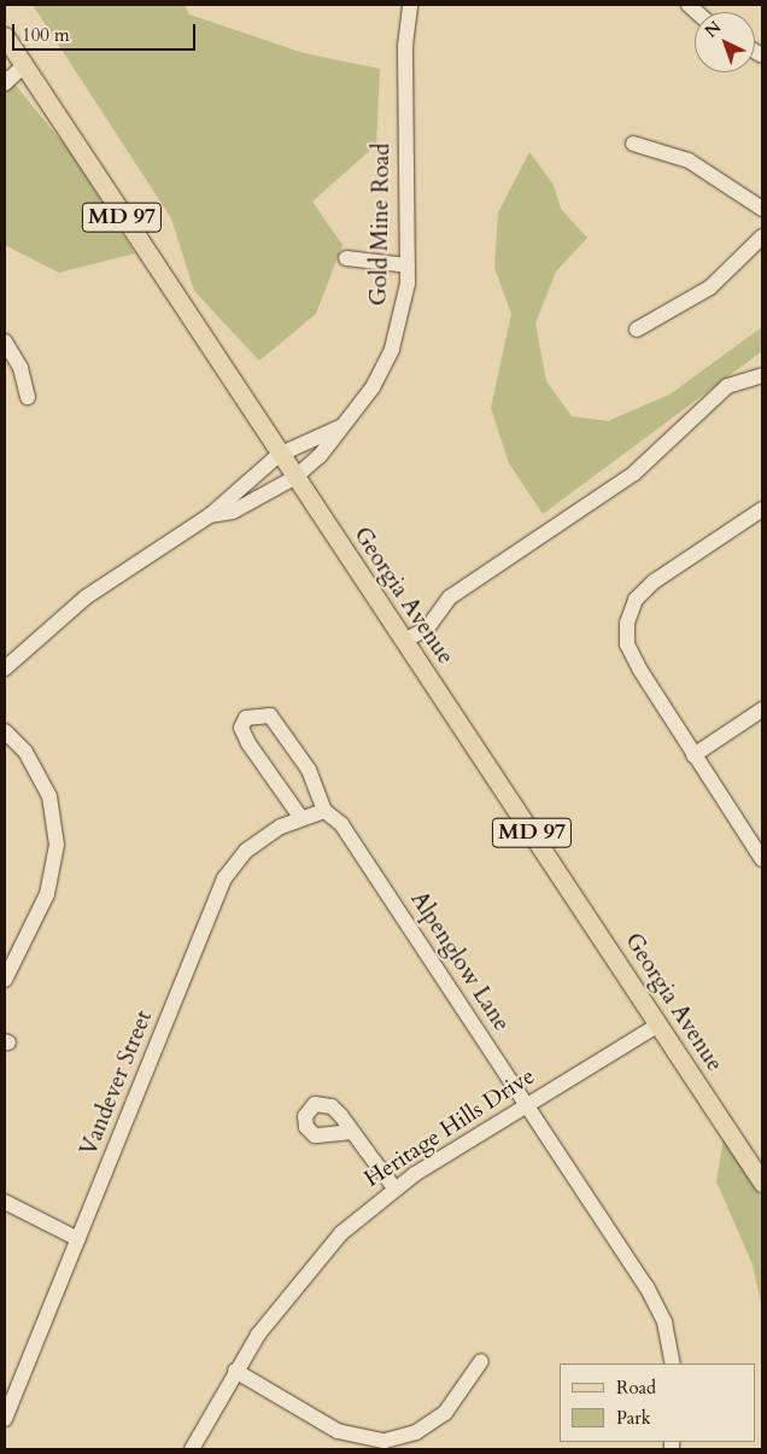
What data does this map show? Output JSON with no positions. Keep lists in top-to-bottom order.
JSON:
{
  "streets": {
    "main road": ["MD 97", "Georgia Avenue"],
    "street": [
      "Gold Mine Road",
      "Alpenglow Lane",
      "Vandever Street",
      "Heritage Hills Drive"
    ]
  },
  "crossings": [
    ["Gold Mine Road", "Georgia Avenue"],
    ["Georgia Avenue", "Heritage Hills Drive"],
    ["Alpenglow Lane", "Vandever Street"],
    ["Alpenglow Lane", "Heritage Hills Drive"]
  ],
  "legend": ["Road", "Park"],
  "scale_bar": "100 m",
  "north": "top left"
}
